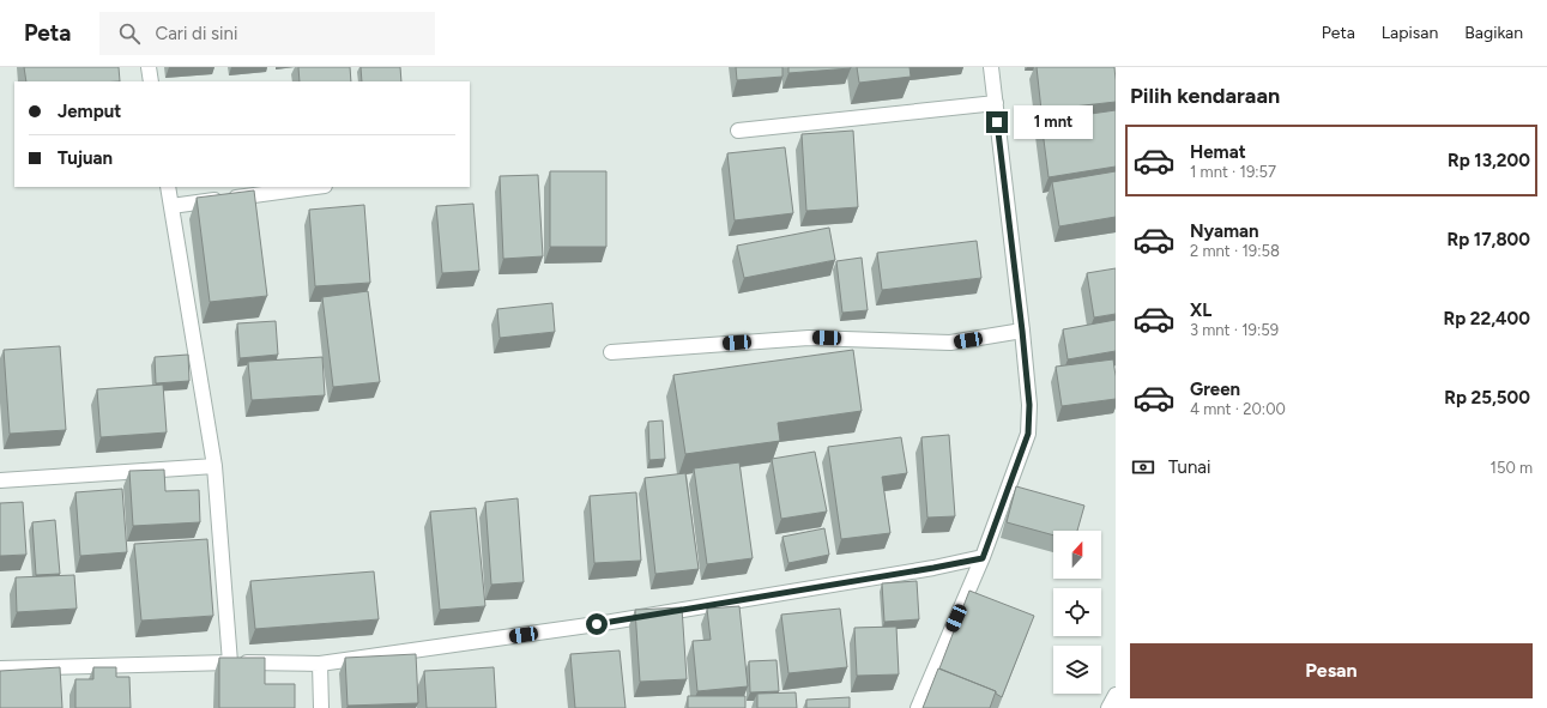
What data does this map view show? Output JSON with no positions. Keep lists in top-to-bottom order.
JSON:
{
  "north": "top",
  "page": {
    "header": "Peta",
    "search": "Cari di sini",
    "nav": ["Peta", "Lapisan", "Bagikan"],
    "heading": "Pilih kendaraan",
    "banner": ["Jemput", "Tujuan"],
    "bubble": "1 mnt",
    "list": [
      {
        "name": "Hemat",
        "note": "1 mnt · 19:57",
        "value": "Rp 13,200"
      },
      {
        "name": "Nyaman",
        "note": "2 mnt · 19:58",
        "value": "Rp 17,800"
      },
      {
        "name": "XL",
        "note": "3 mnt · 19:59",
        "value": "Rp 22,400"
      },
      {
        "name": "Green",
        "note": "4 mnt · 20:00",
        "value": "Rp 25,500"
      }
    ],
    "pay": ["Tunai", "150 m"],
    "buttons": "Pesan"
  }
}
